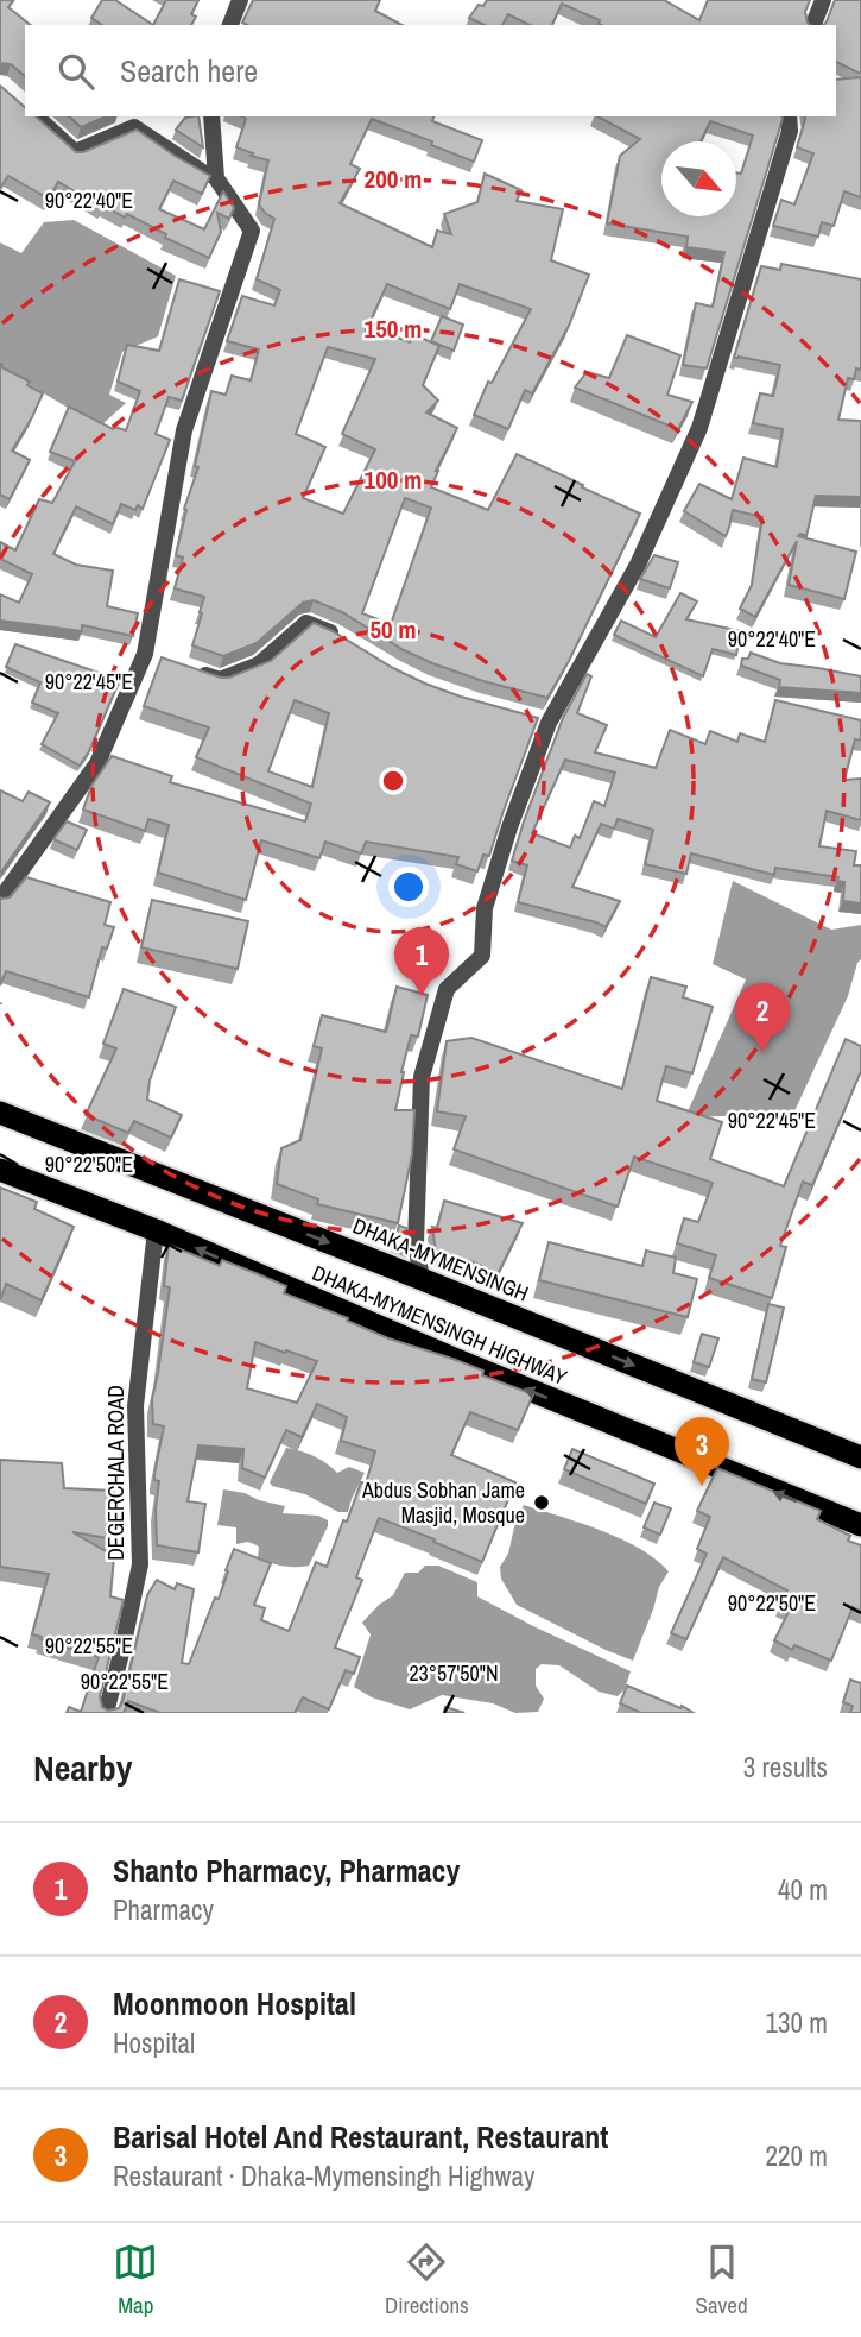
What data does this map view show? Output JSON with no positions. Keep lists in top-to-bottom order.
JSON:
{
  "streets": {
    "highway": ["DHAKA-MYMENSINGH", "DHAKA-MYMENSINGH HIGHWAY"],
    "street": ["DEGERCHALA ROAD"]
  },
  "crossings": [
    ["DHAKA-MYMENSINGH HIGHWAY", "DEGERCHALA ROAD"]
  ],
  "one_way": ["DHAKA-MYMENSINGH", "DHAKA-MYMENSINGH HIGHWAY"],
  "places": ["Abdus Sobhan Jame Masjid, Mosque"],
  "north": "bottom right",
  "page": {
    "search": "Search here",
    "pins": ["1", "2", "3"],
    "heading": ["Nearby", "3 results"],
    "list": [
      {
        "mark": "1",
        "name": "Shanto Pharmacy, Pharmacy",
        "note": "Pharmacy",
        "value": "40 m"
      },
      {
        "mark": "2",
        "name": "Moonmoon Hospital",
        "note": "Hospital",
        "value": "130 m"
      },
      {
        "mark": "3",
        "name": "Barisal Hotel And Restaurant, Restaurant",
        "note": "Restaurant · Dhaka-Mymensingh Highway",
        "value": "220 m"
      }
    ],
    "nav": ["Map", "Directions", "Saved"]
  },
  "coordinates": [
    "90°22'40\"E",
    "90°22'45\"E",
    "90°22'50\"E",
    "90°22'55\"E",
    "23°57'50\"N"
  ],
  "rings": [
    "200 m",
    "150 m",
    "100 m",
    "50 m"
  ]
}
